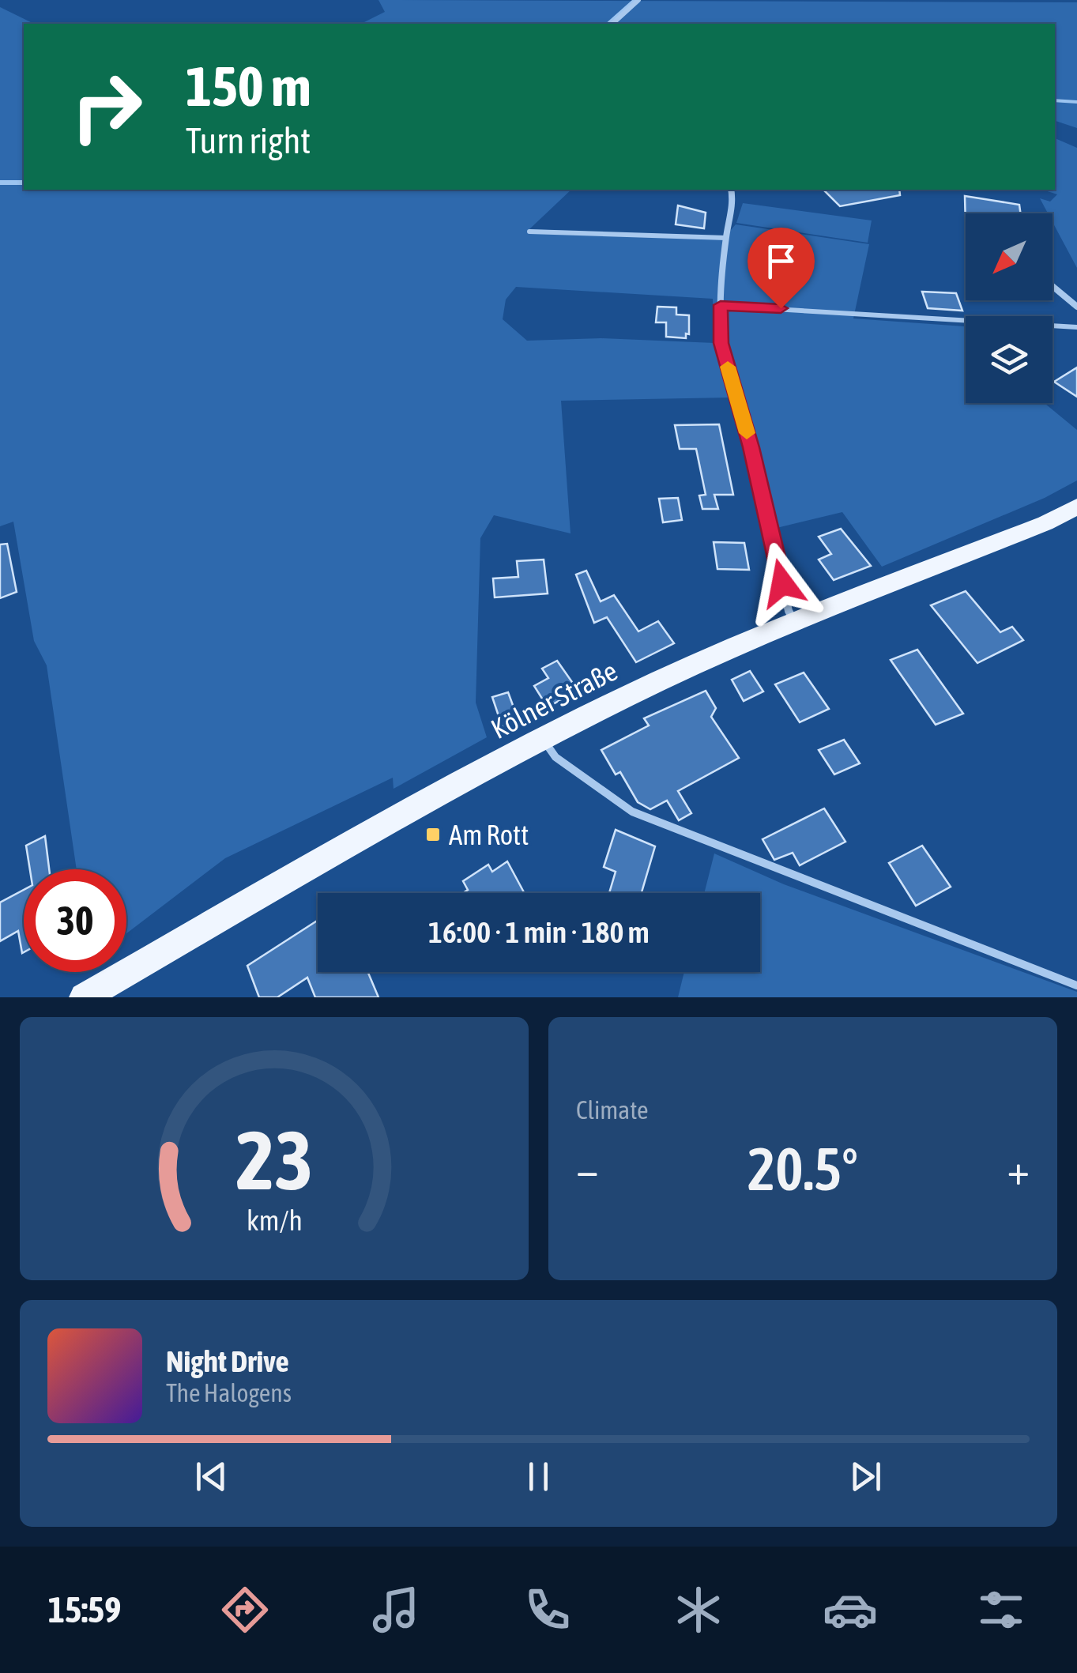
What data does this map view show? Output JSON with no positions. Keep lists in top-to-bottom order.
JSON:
{
  "streets": {
    "main road": ["Kölner Straße"]
  },
  "places": {
    "transit": ["Am Rott"]
  },
  "north": "bottom left",
  "page": {
    "turn": ["150 m", "Turn right"],
    "limit": "30",
    "trip": "16:00 · 1 min · 180 m",
    "tile": "Climate",
    "heat": ["−", "20.5°", "+"],
    "song": ["Night Drive", "The Halogens"],
    "tabs": "15:59",
    "gauge": ["23", "km/h"]
  }
}
